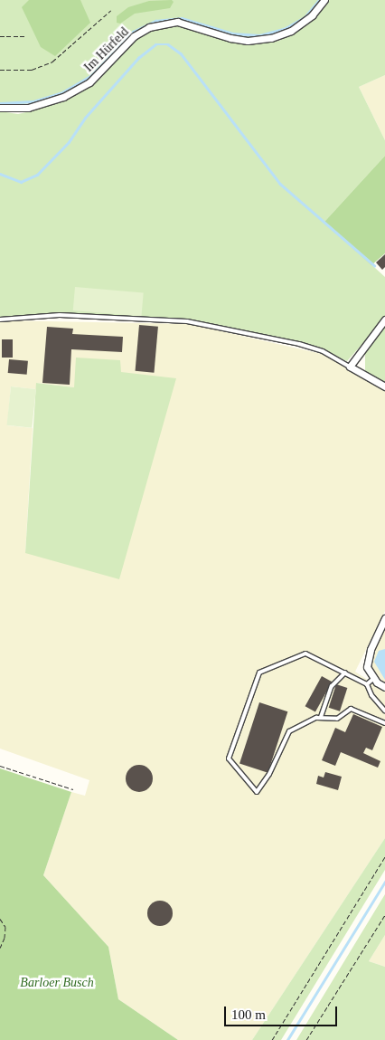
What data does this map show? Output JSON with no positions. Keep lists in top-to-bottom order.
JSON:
{
  "streets": {
    "street": ["Im Hürfeld"]
  },
  "parks": ["Barloer Busch"],
  "scale_bar": "100 m"
}
